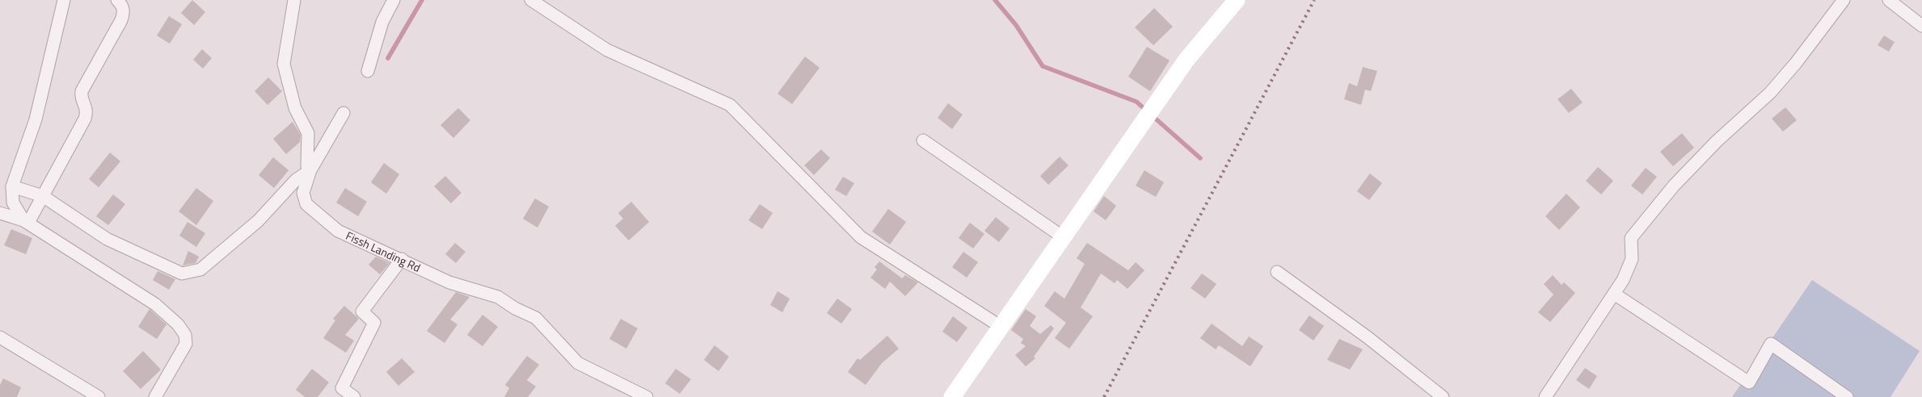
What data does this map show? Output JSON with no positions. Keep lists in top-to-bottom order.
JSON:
{
  "streets": {
    "street": ["Fissh Landing Rd"]
  }
}
